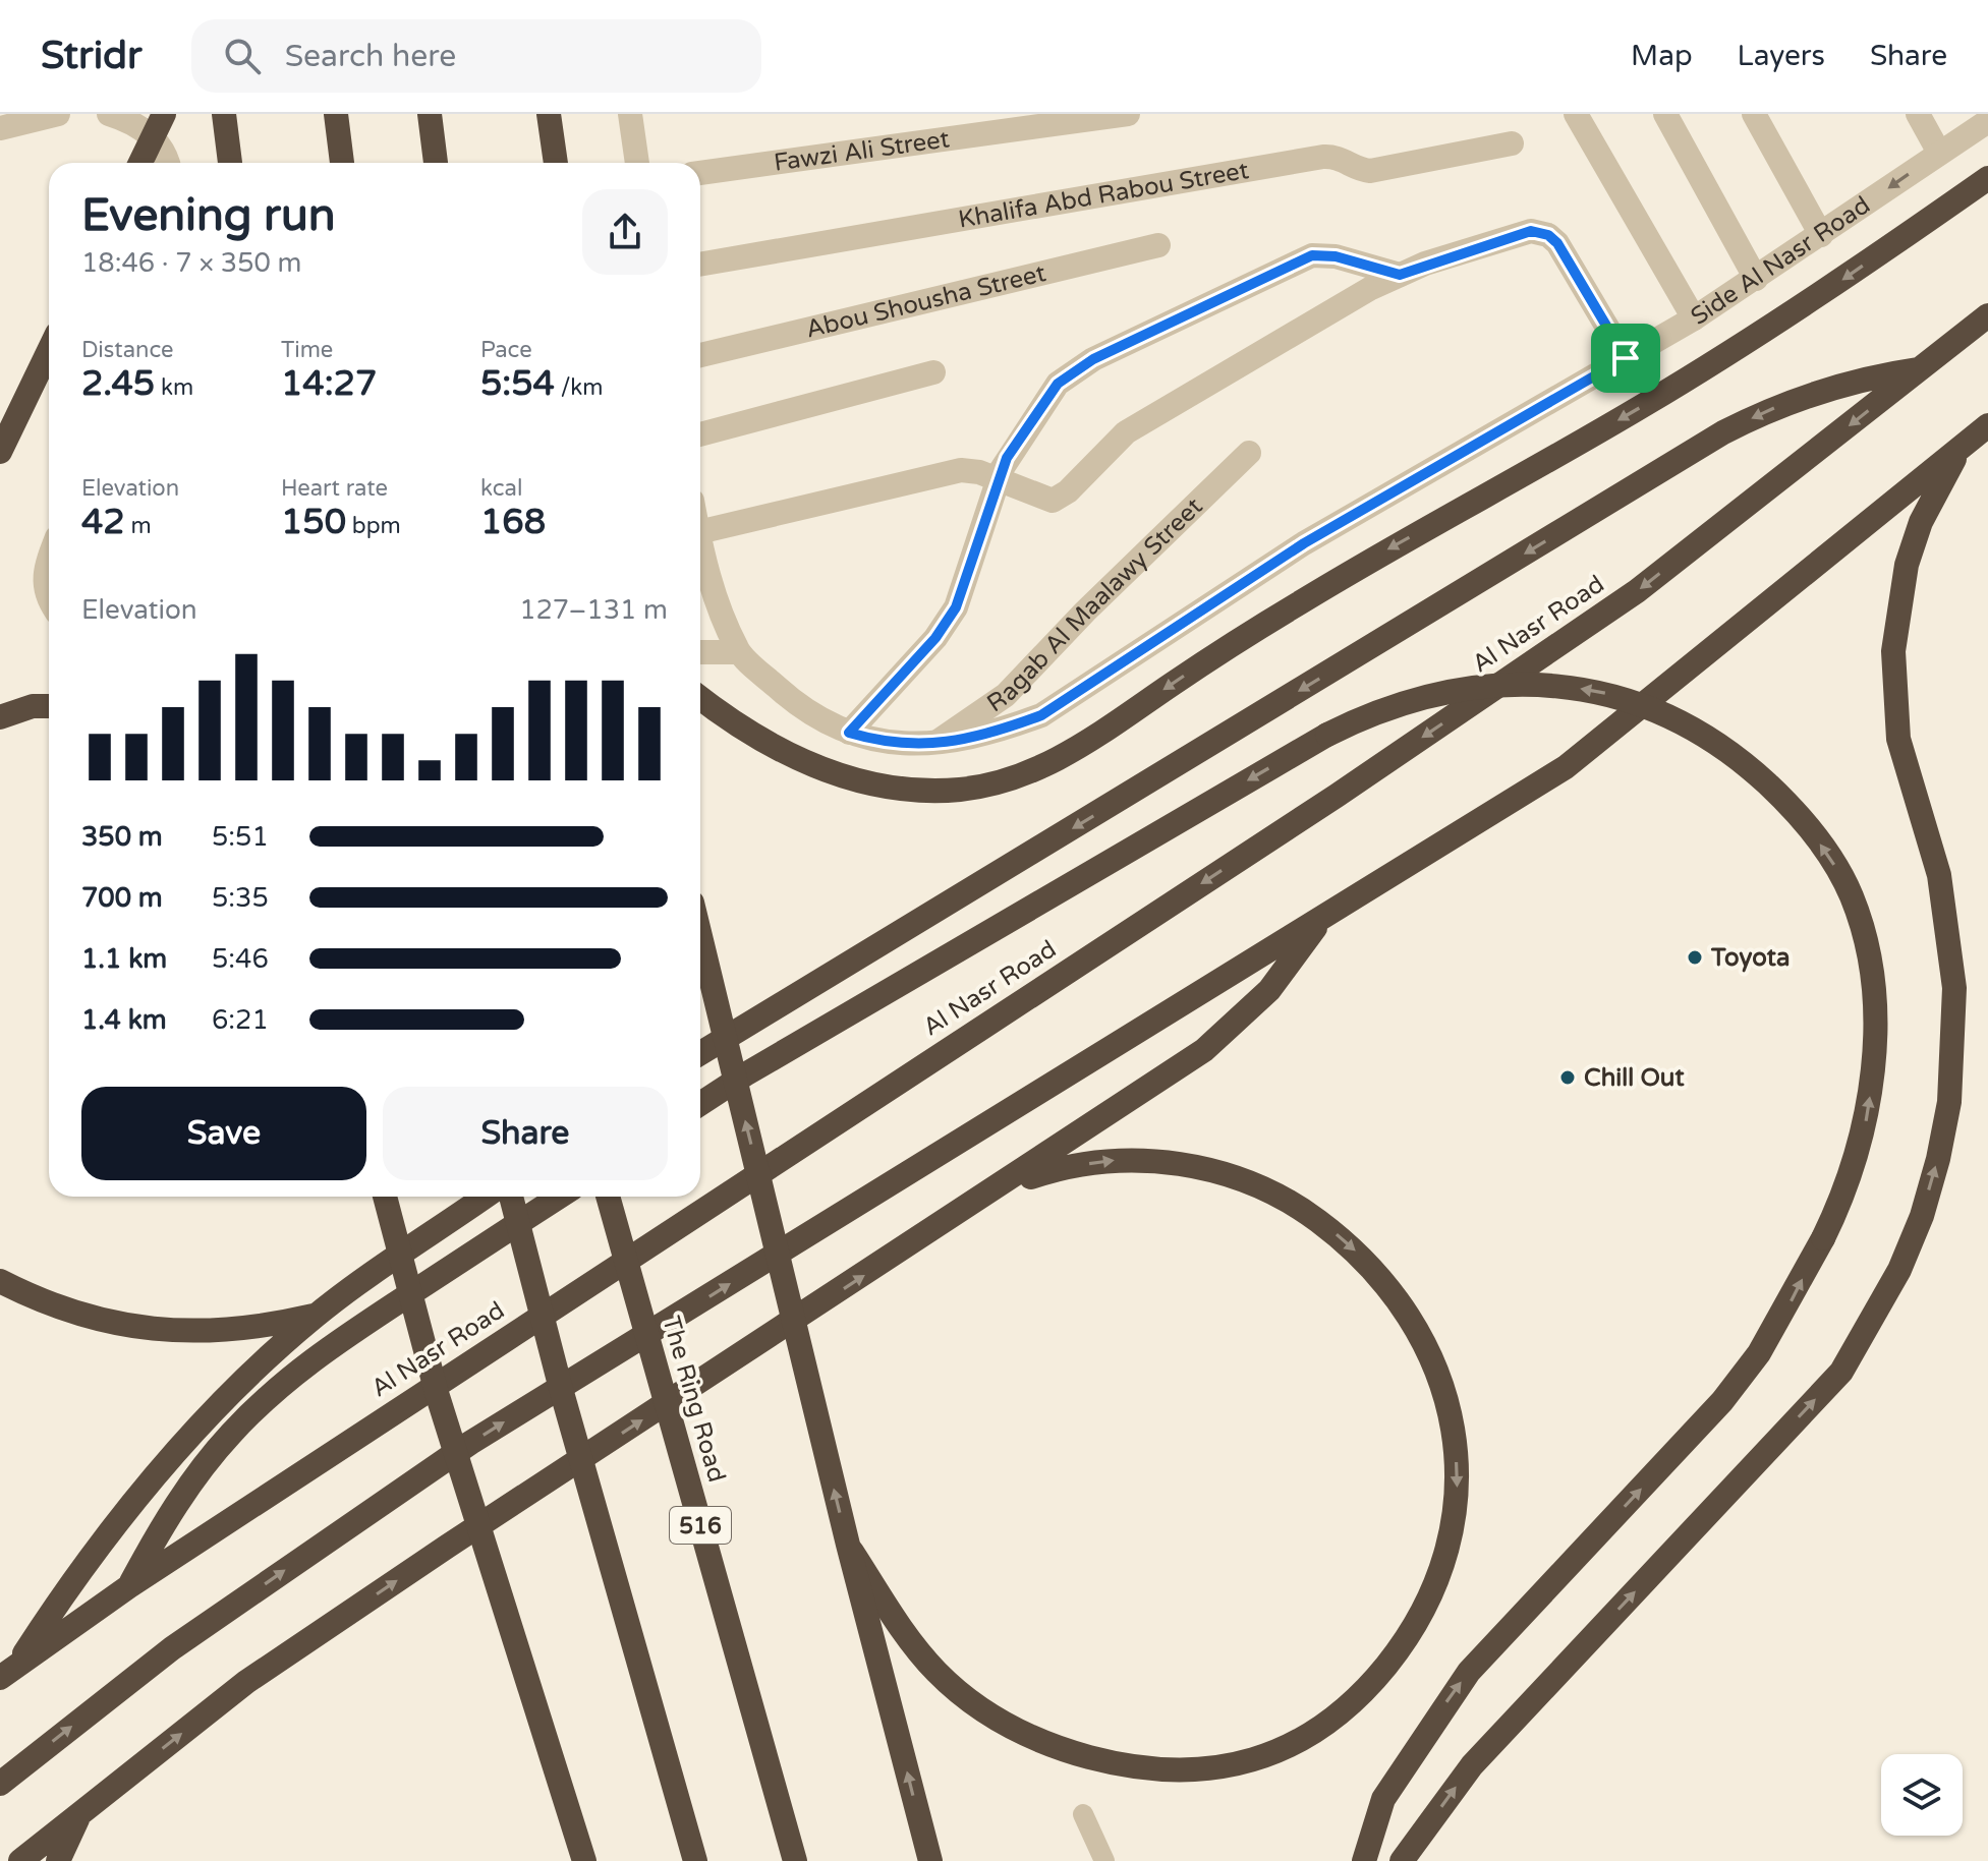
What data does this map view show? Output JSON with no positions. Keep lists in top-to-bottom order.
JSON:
{
  "streets": {
    "highway": ["Al Nasr Road", "The Ring Road", "516"],
    "street": [
      "Fawzi Ali Street",
      "Khalifa Abd Rabou Street",
      "Side Al Nasr Road",
      "Abou Shousha Street",
      "Ragab Al Maalawy Street"
    ]
  },
  "crossings": [
    ["Side Al Nasr Road", "Ragab Al Maalawy Street"]
  ],
  "places": ["Toyota", "Chill Out"],
  "page": {
    "header": "Stridr",
    "search": "Search here",
    "nav": ["Map", "Layers", "Share"],
    "heading": ["Evening run", "18:46 · 7 × 350 m"],
    "stats": [
      ["Distance", "2.45 km"],
      ["Time", "14:27"],
      ["Pace", "5:54 /km"],
      ["Elevation", "42 m"],
      ["Heart rate", "150 bpm"],
      ["kcal", "168"]
    ],
    "chart": ["Elevation", "127–131 m"],
    "list": [
      {
        "name": "350 m",
        "note": "5:51"
      },
      {
        "name": "700 m",
        "note": "5:35"
      },
      {
        "name": "1.1 km",
        "note": "5:46"
      },
      {
        "name": "1.4 km",
        "note": "6:21"
      }
    ],
    "buttons": ["Save", "Share"]
  }
}
